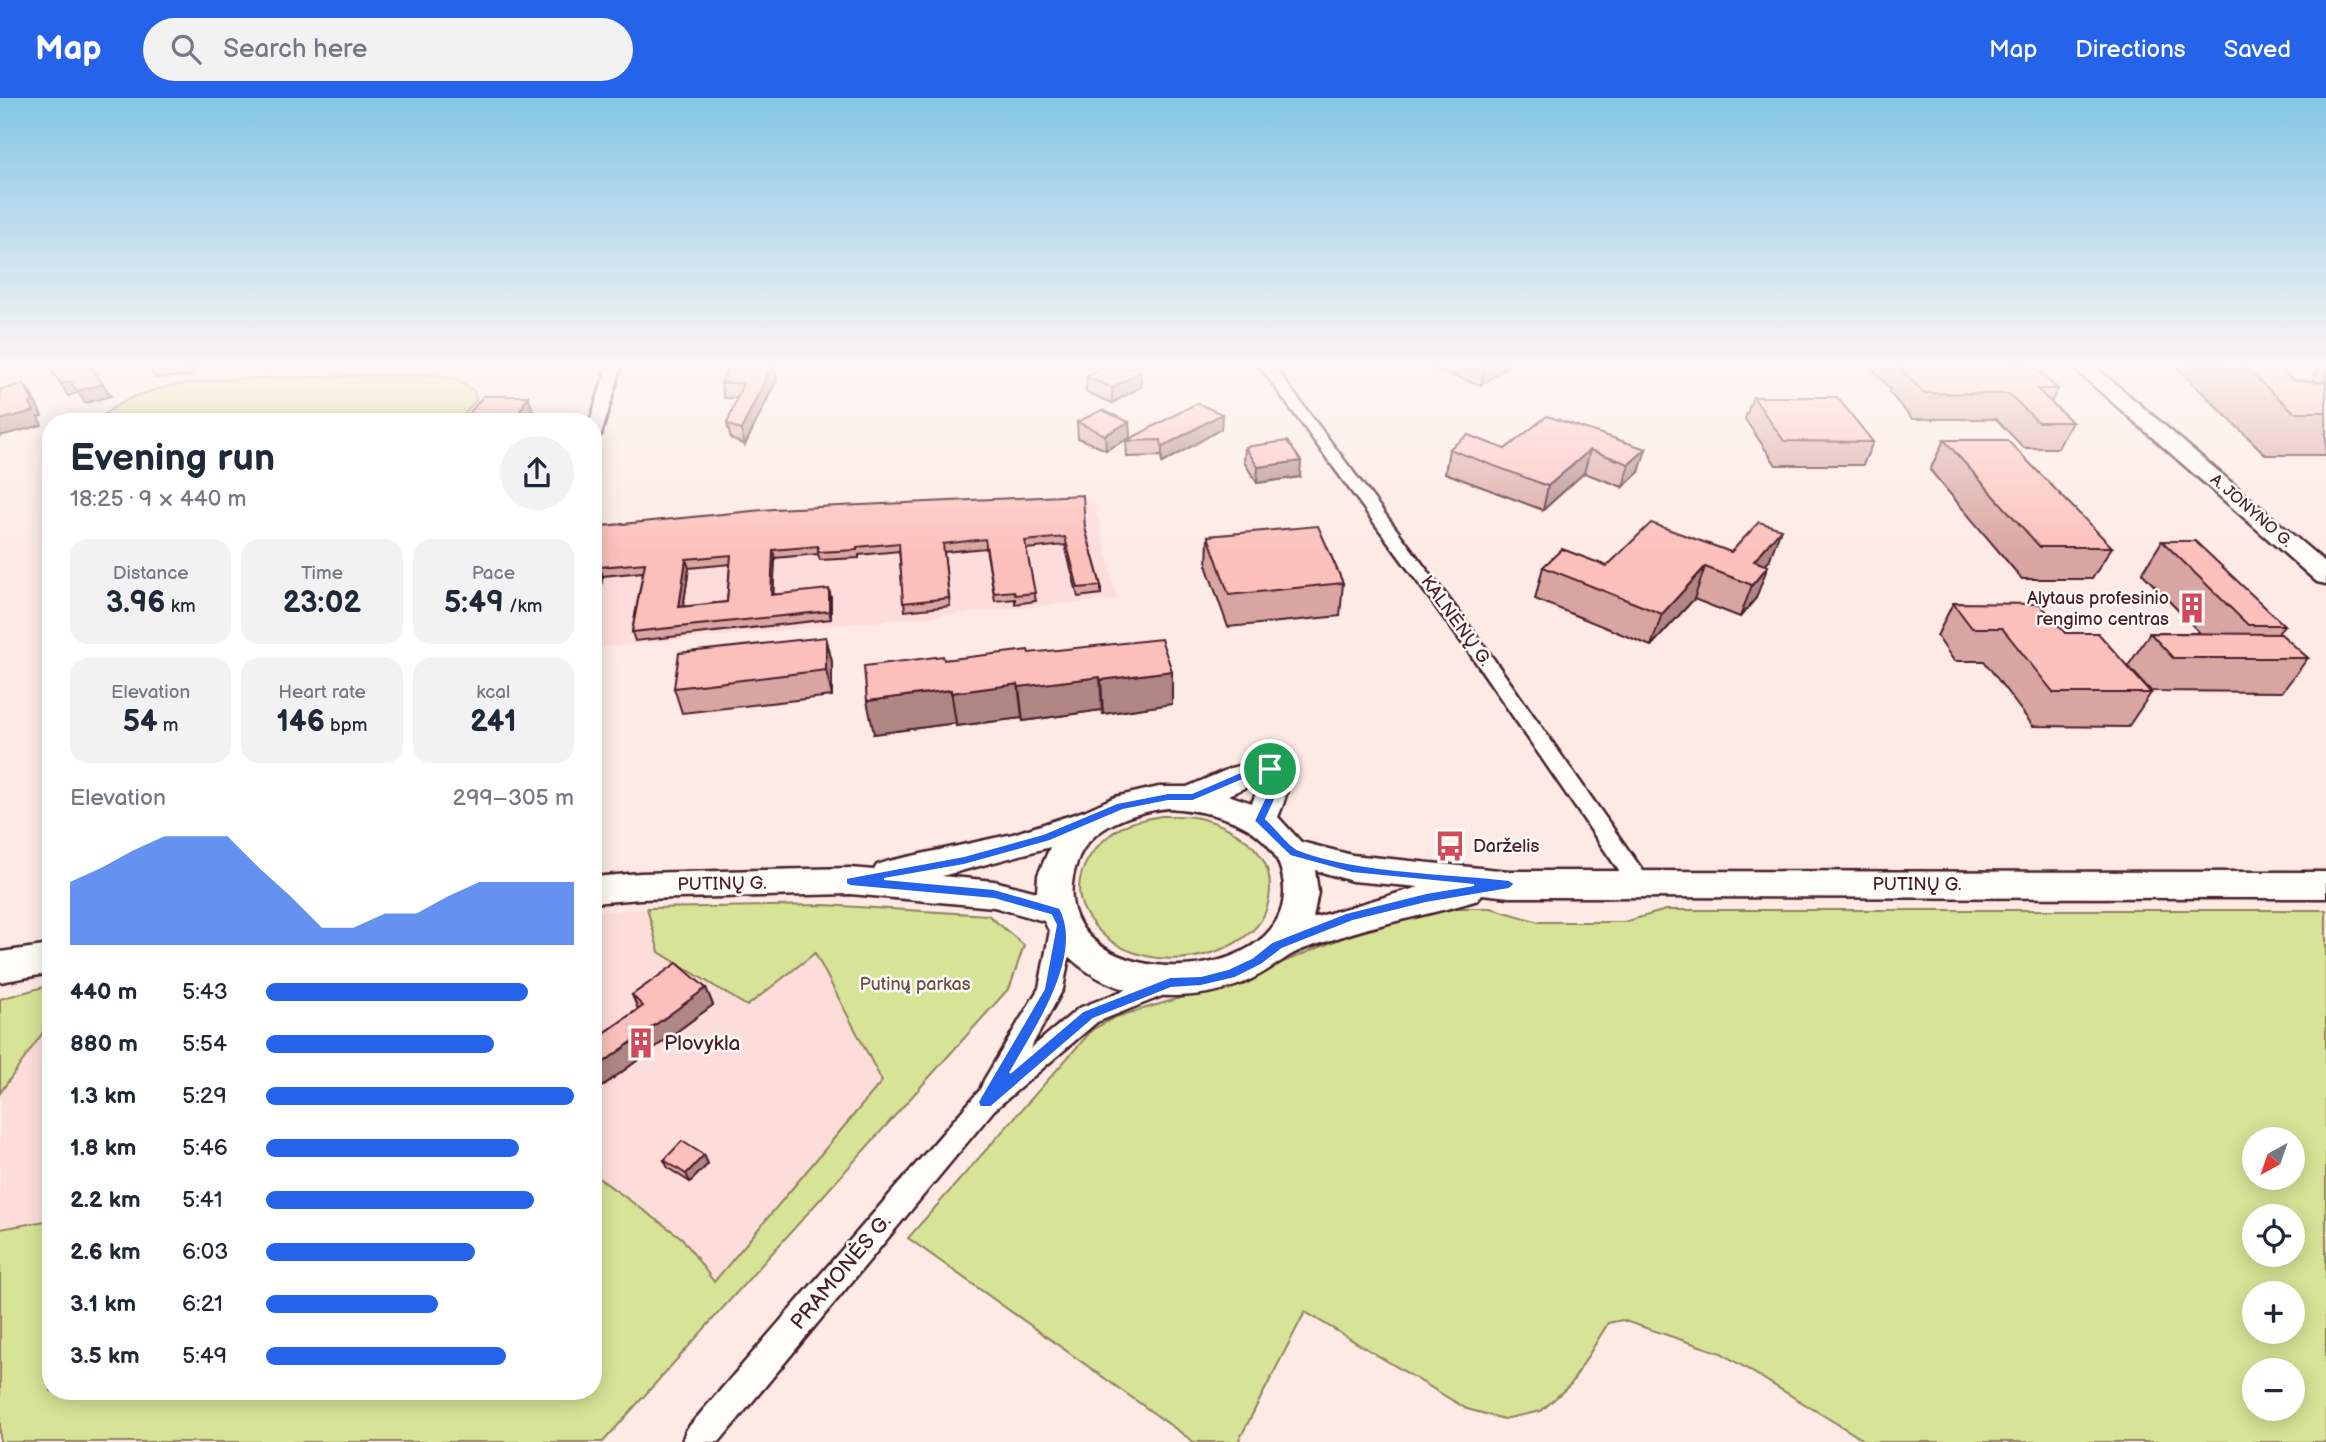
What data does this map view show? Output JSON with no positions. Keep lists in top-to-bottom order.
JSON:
{
  "streets": {
    "main road": ["A. JONYNO G.", "PUTINŲ G."],
    "street": ["KALNĖNŲ G.", "PRAMONĖS G."]
  },
  "crossings": [
    ["KALNĖNŲ G.", "PUTINŲ G."]
  ],
  "parks": ["Putinų parkas"],
  "places": {
    "building": ["Alytaus profesinio rengimo centras", "Plovykla"],
    "bus stop": ["Darželis"]
  },
  "north": "bottom left",
  "page": {
    "header": "Map",
    "search": "Search here",
    "nav": ["Map", "Directions", "Saved"],
    "heading": ["Evening run", "18:25 · 9 × 440 m"],
    "stats": [
      ["Distance", "3.96 km"],
      ["Time", "23:02"],
      ["Pace", "5:49 /km"],
      ["Elevation", "54 m"],
      ["Heart rate", "146 bpm"],
      ["kcal", "241"]
    ],
    "chart": ["Elevation", "299–305 m"],
    "list": [
      {
        "name": "440 m",
        "note": "5:43"
      },
      {
        "name": "880 m",
        "note": "5:54"
      },
      {
        "name": "1.3 km",
        "note": "5:29"
      },
      {
        "name": "1.8 km",
        "note": "5:46"
      },
      {
        "name": "2.2 km",
        "note": "5:41"
      },
      {
        "name": "2.6 km",
        "note": "6:03"
      },
      {
        "name": "3.1 km",
        "note": "6:21"
      },
      {
        "name": "3.5 km",
        "note": "5:49"
      }
    ],
    "map_buttons": ["+", "−"]
  }
}
